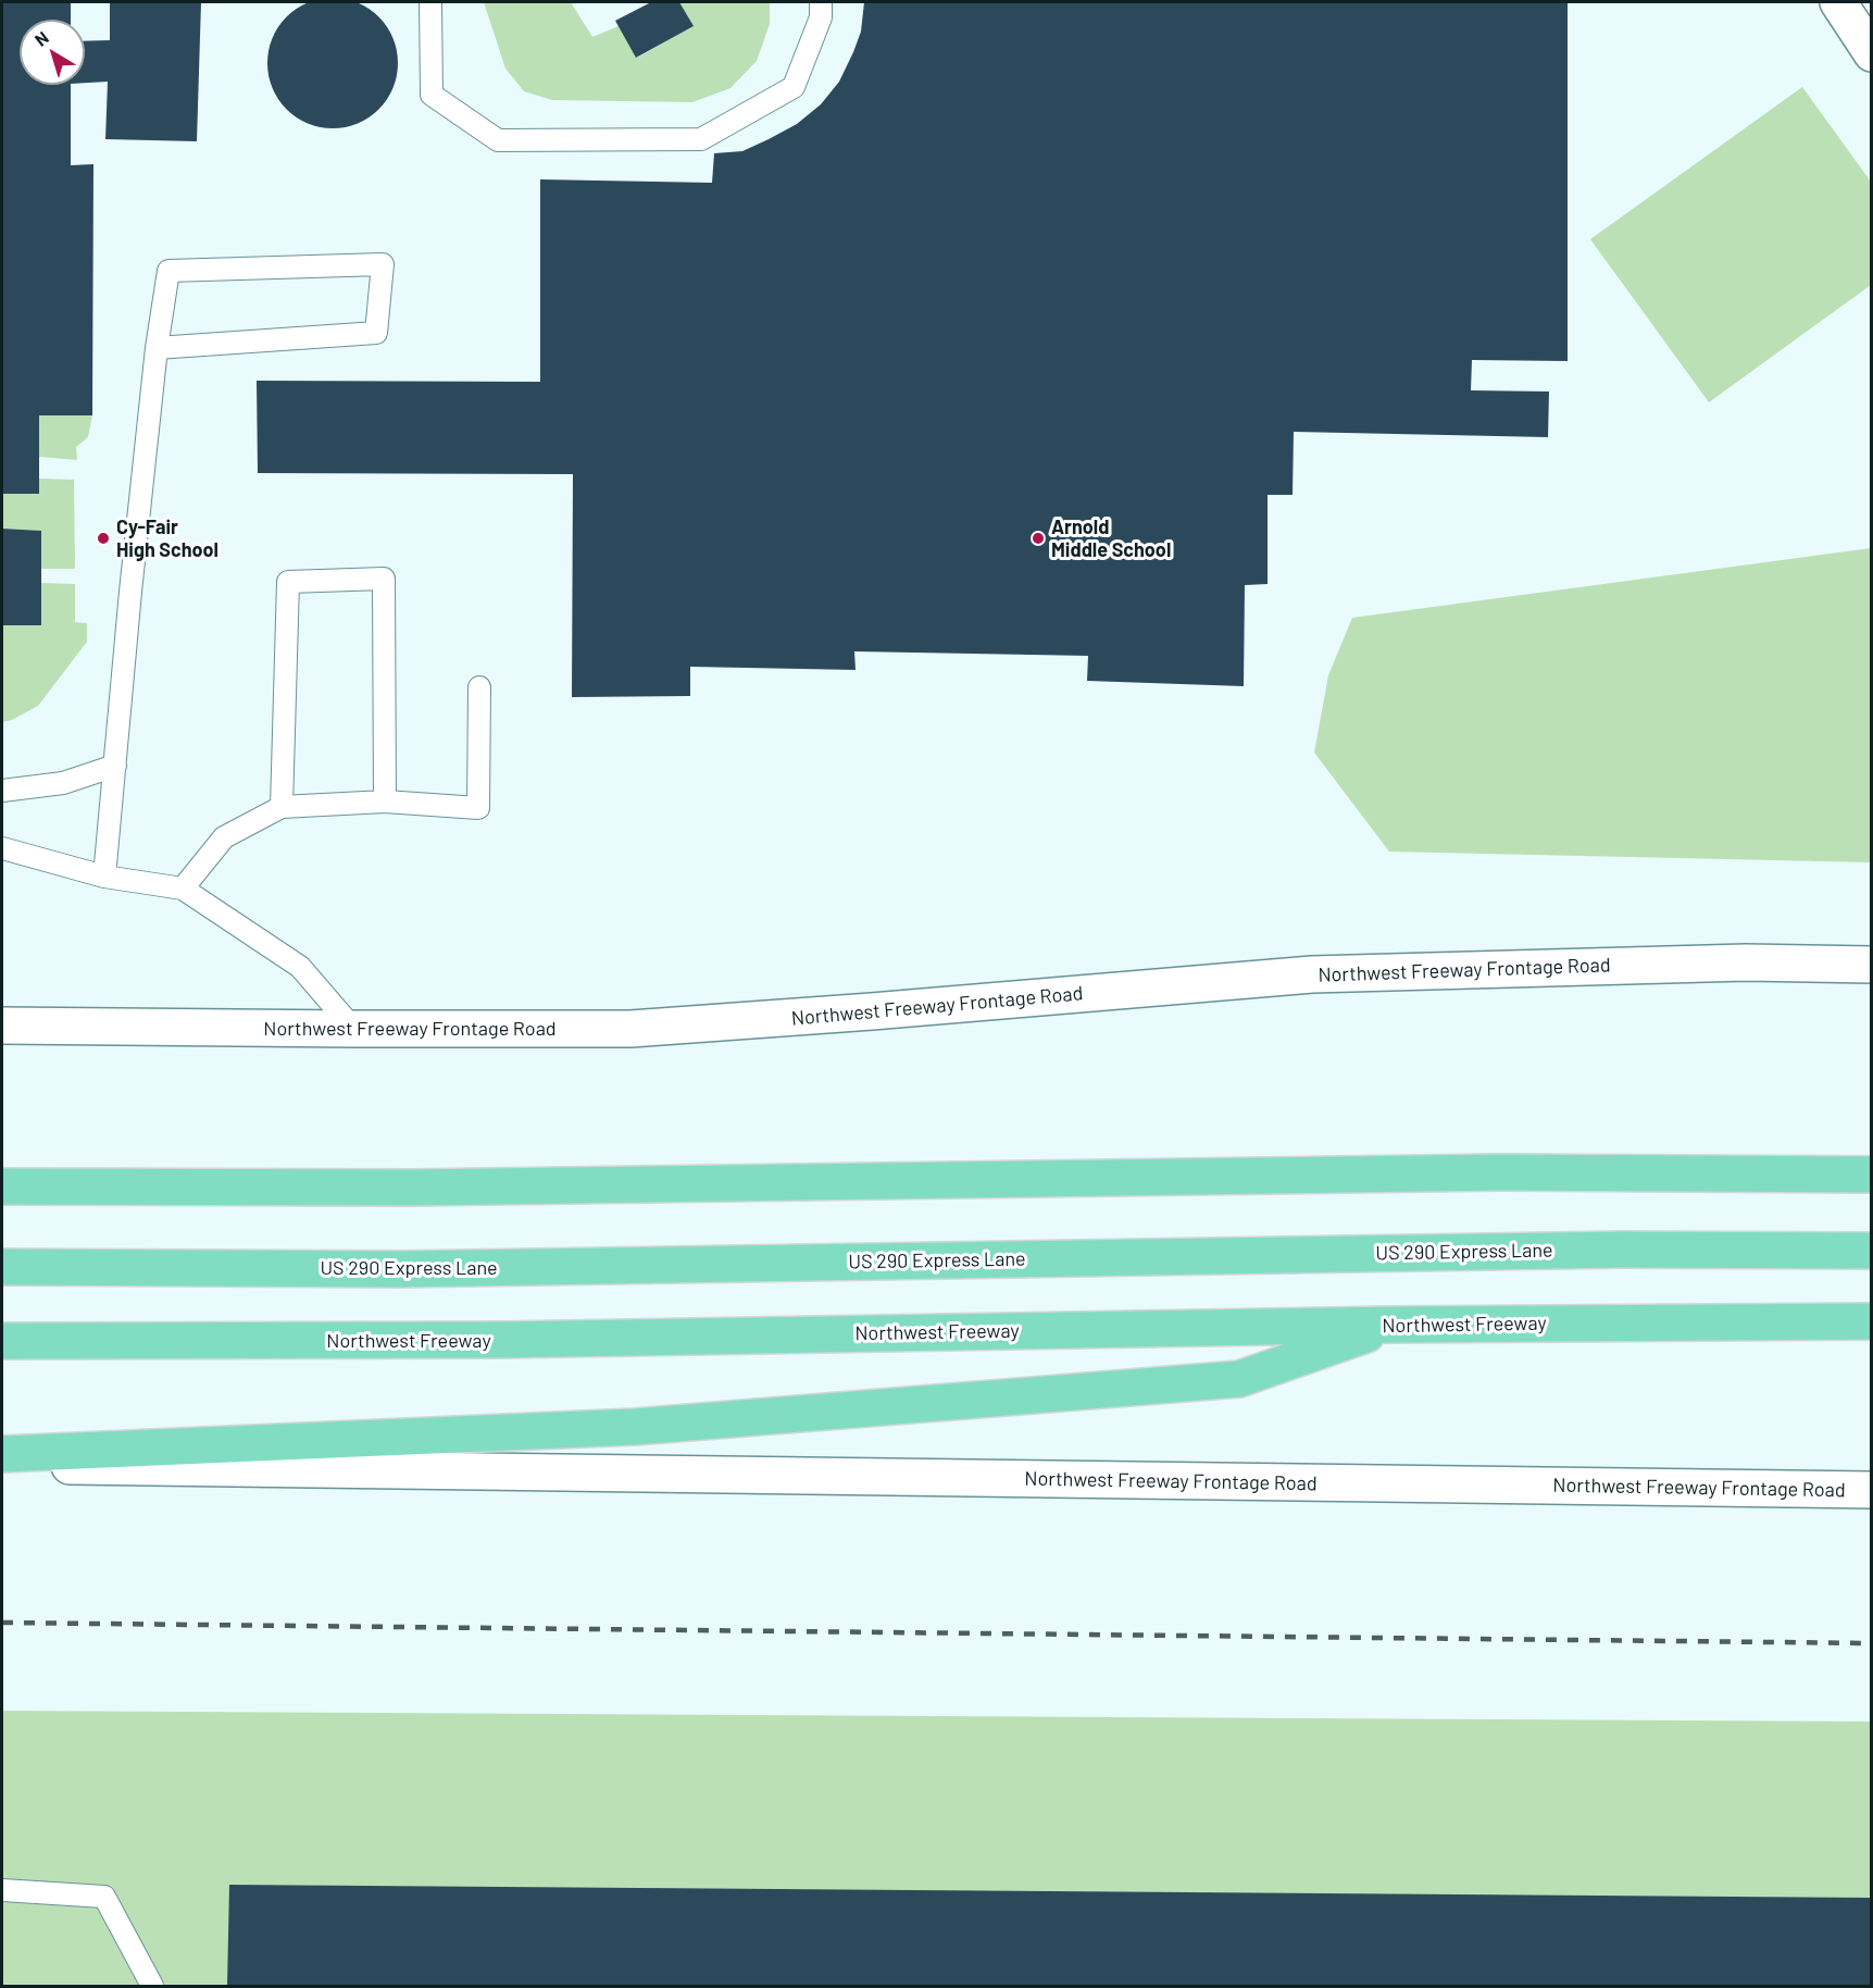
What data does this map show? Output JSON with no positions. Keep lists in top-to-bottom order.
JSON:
{
  "streets": {
    "highway": ["US 290 Express Lane", "Northwest Freeway"],
    "main road": ["Northwest Freeway Frontage Road"]
  },
  "places": ["Cy-Fair High School", "Arnold Middle School"],
  "north": "top left"
}
